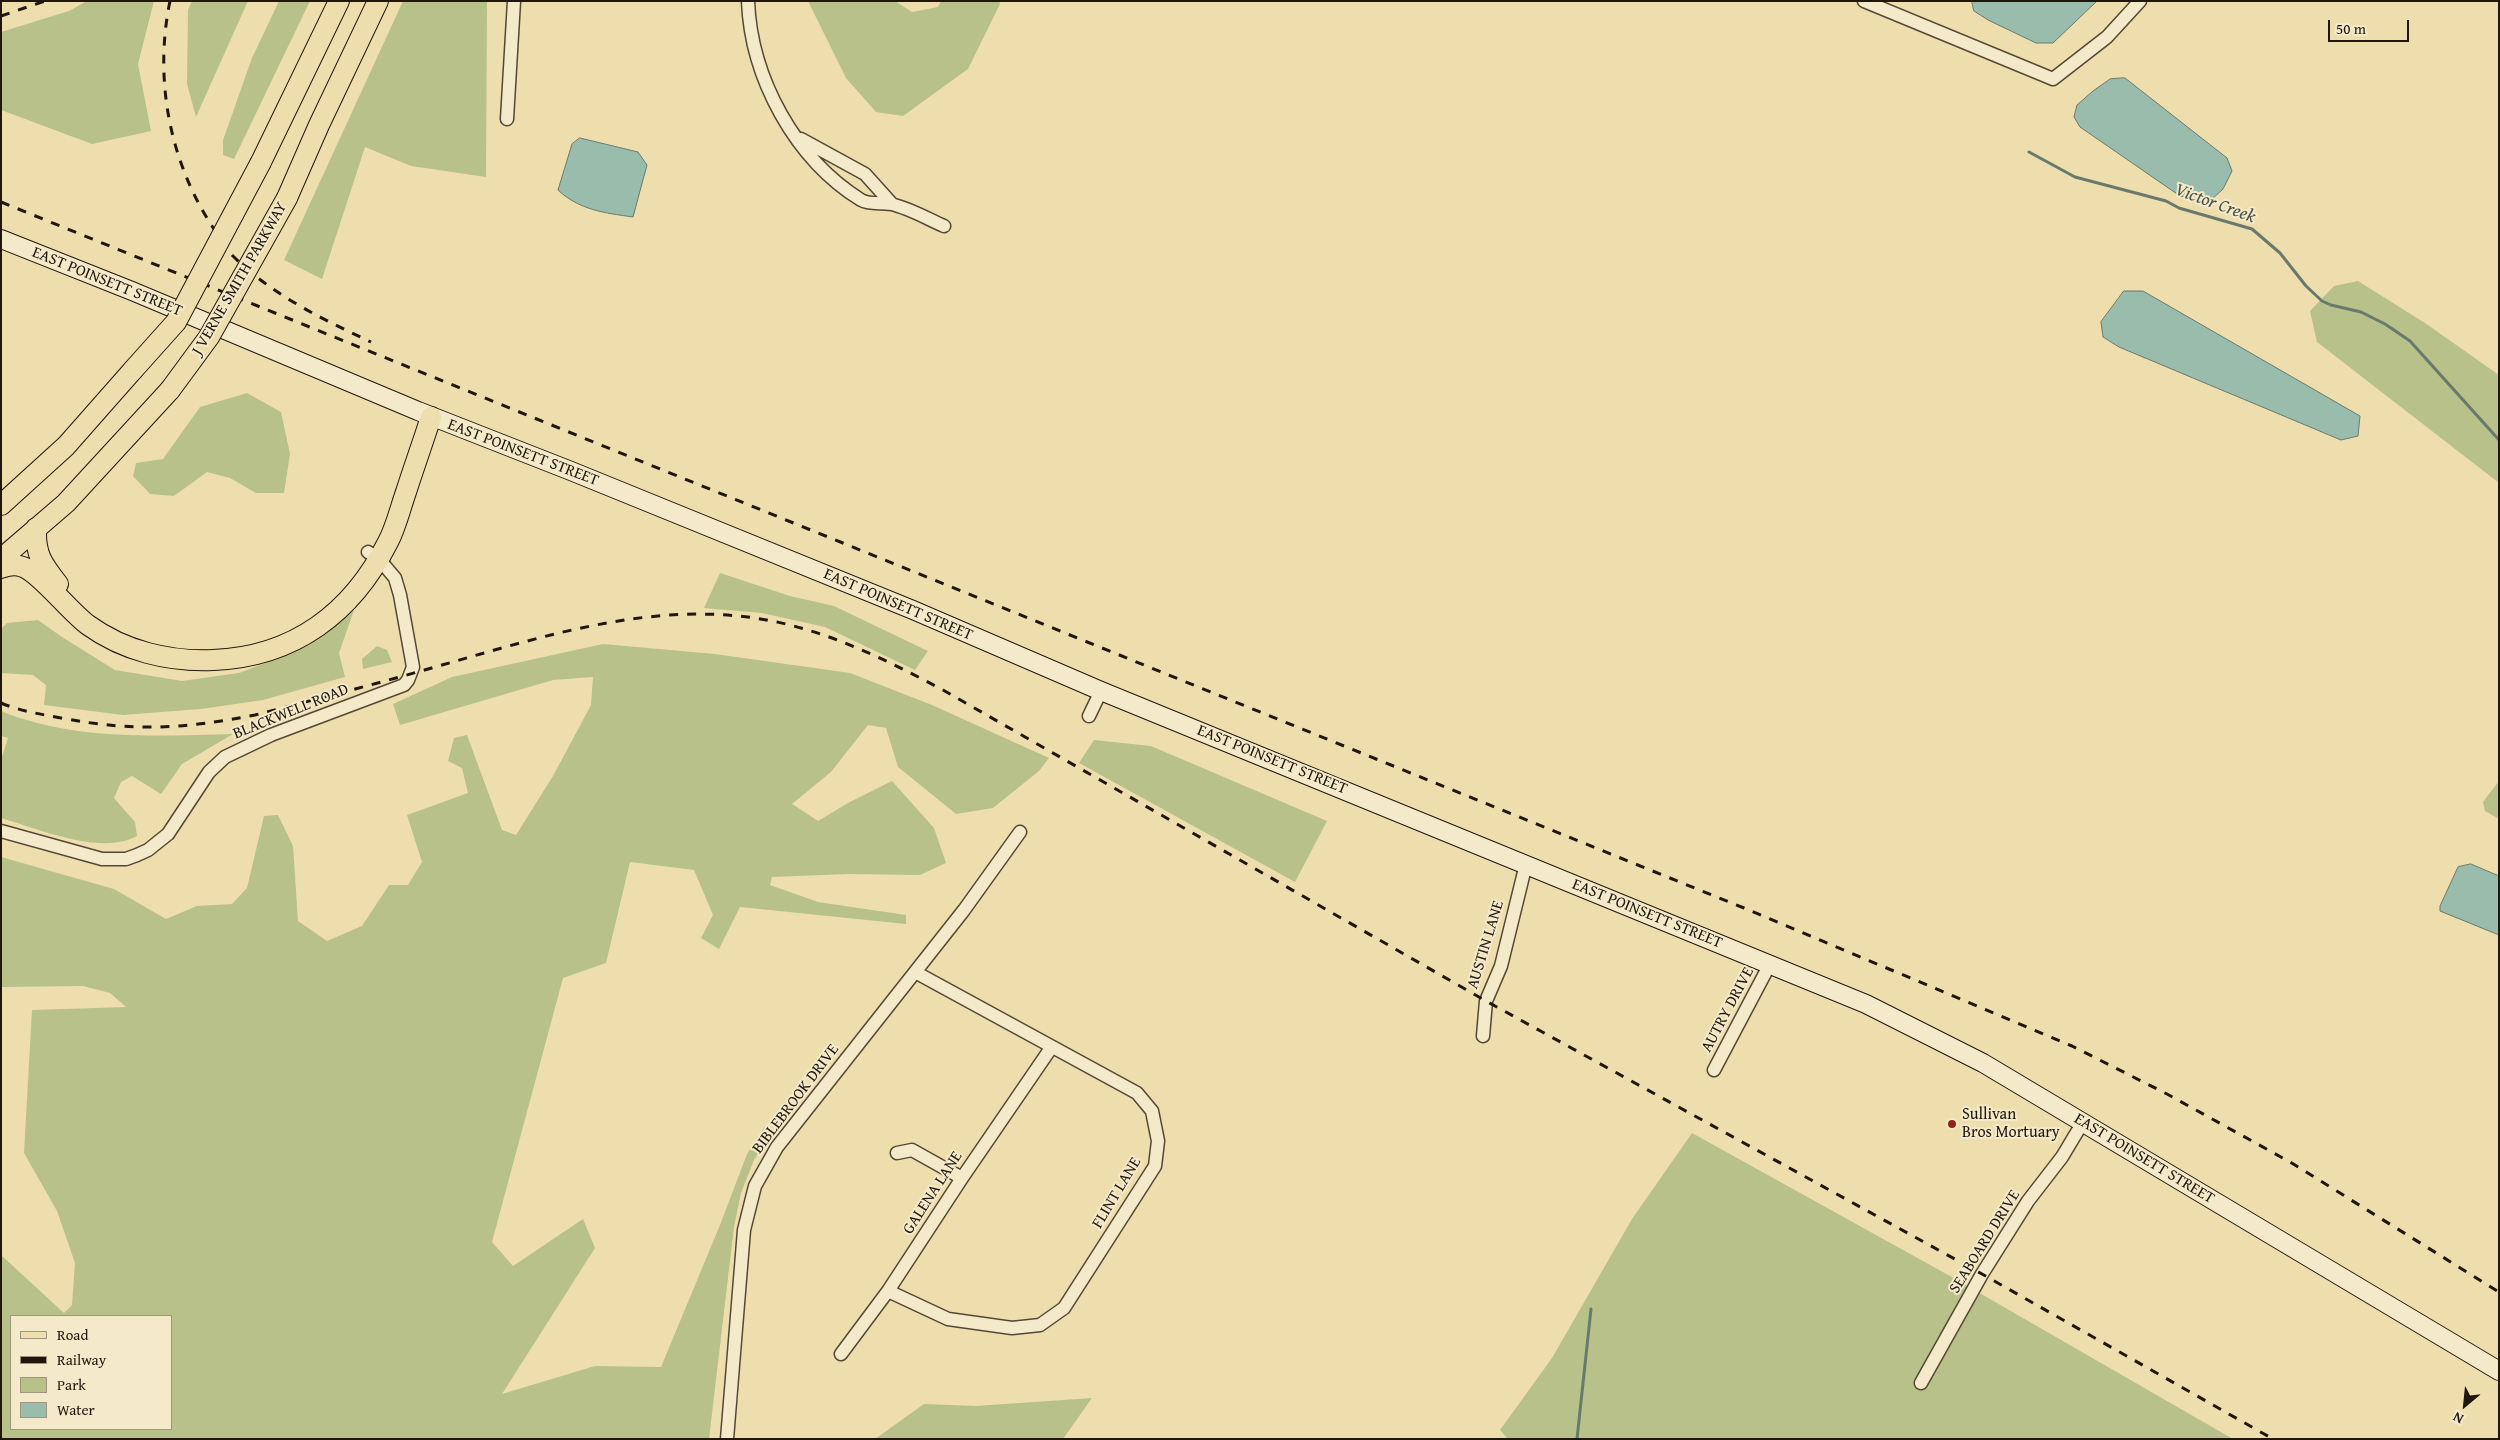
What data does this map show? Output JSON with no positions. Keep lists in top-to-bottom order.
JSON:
{
  "streets": {
    "main road": ["J VERNE SMITH PARKWAY", "EAST POINSETT STREET"],
    "street": [
      "BLACKWELL ROAD",
      "AUSTIN LANE",
      "AUTRY DRIVE",
      "BIBLEBROOK DRIVE",
      "GALENA LANE",
      "FLINT LANE",
      "SEABOARD DRIVE"
    ]
  },
  "crossings": [
    ["EAST POINSETT STREET", "AUSTIN LANE"],
    ["EAST POINSETT STREET", "AUTRY DRIVE"],
    ["EAST POINSETT STREET", "SEABOARD DRIVE"],
    ["BIBLEBROOK DRIVE", "FLINT LANE"],
    ["GALENA LANE", "FLINT LANE"]
  ],
  "water": ["Victor Creek"],
  "places": ["Sullivan Bros Mortuary"],
  "legend": [
    "Road",
    "Railway",
    "Park",
    "Water"
  ],
  "scale_bar": "50 m",
  "north": "bottom left"
}
